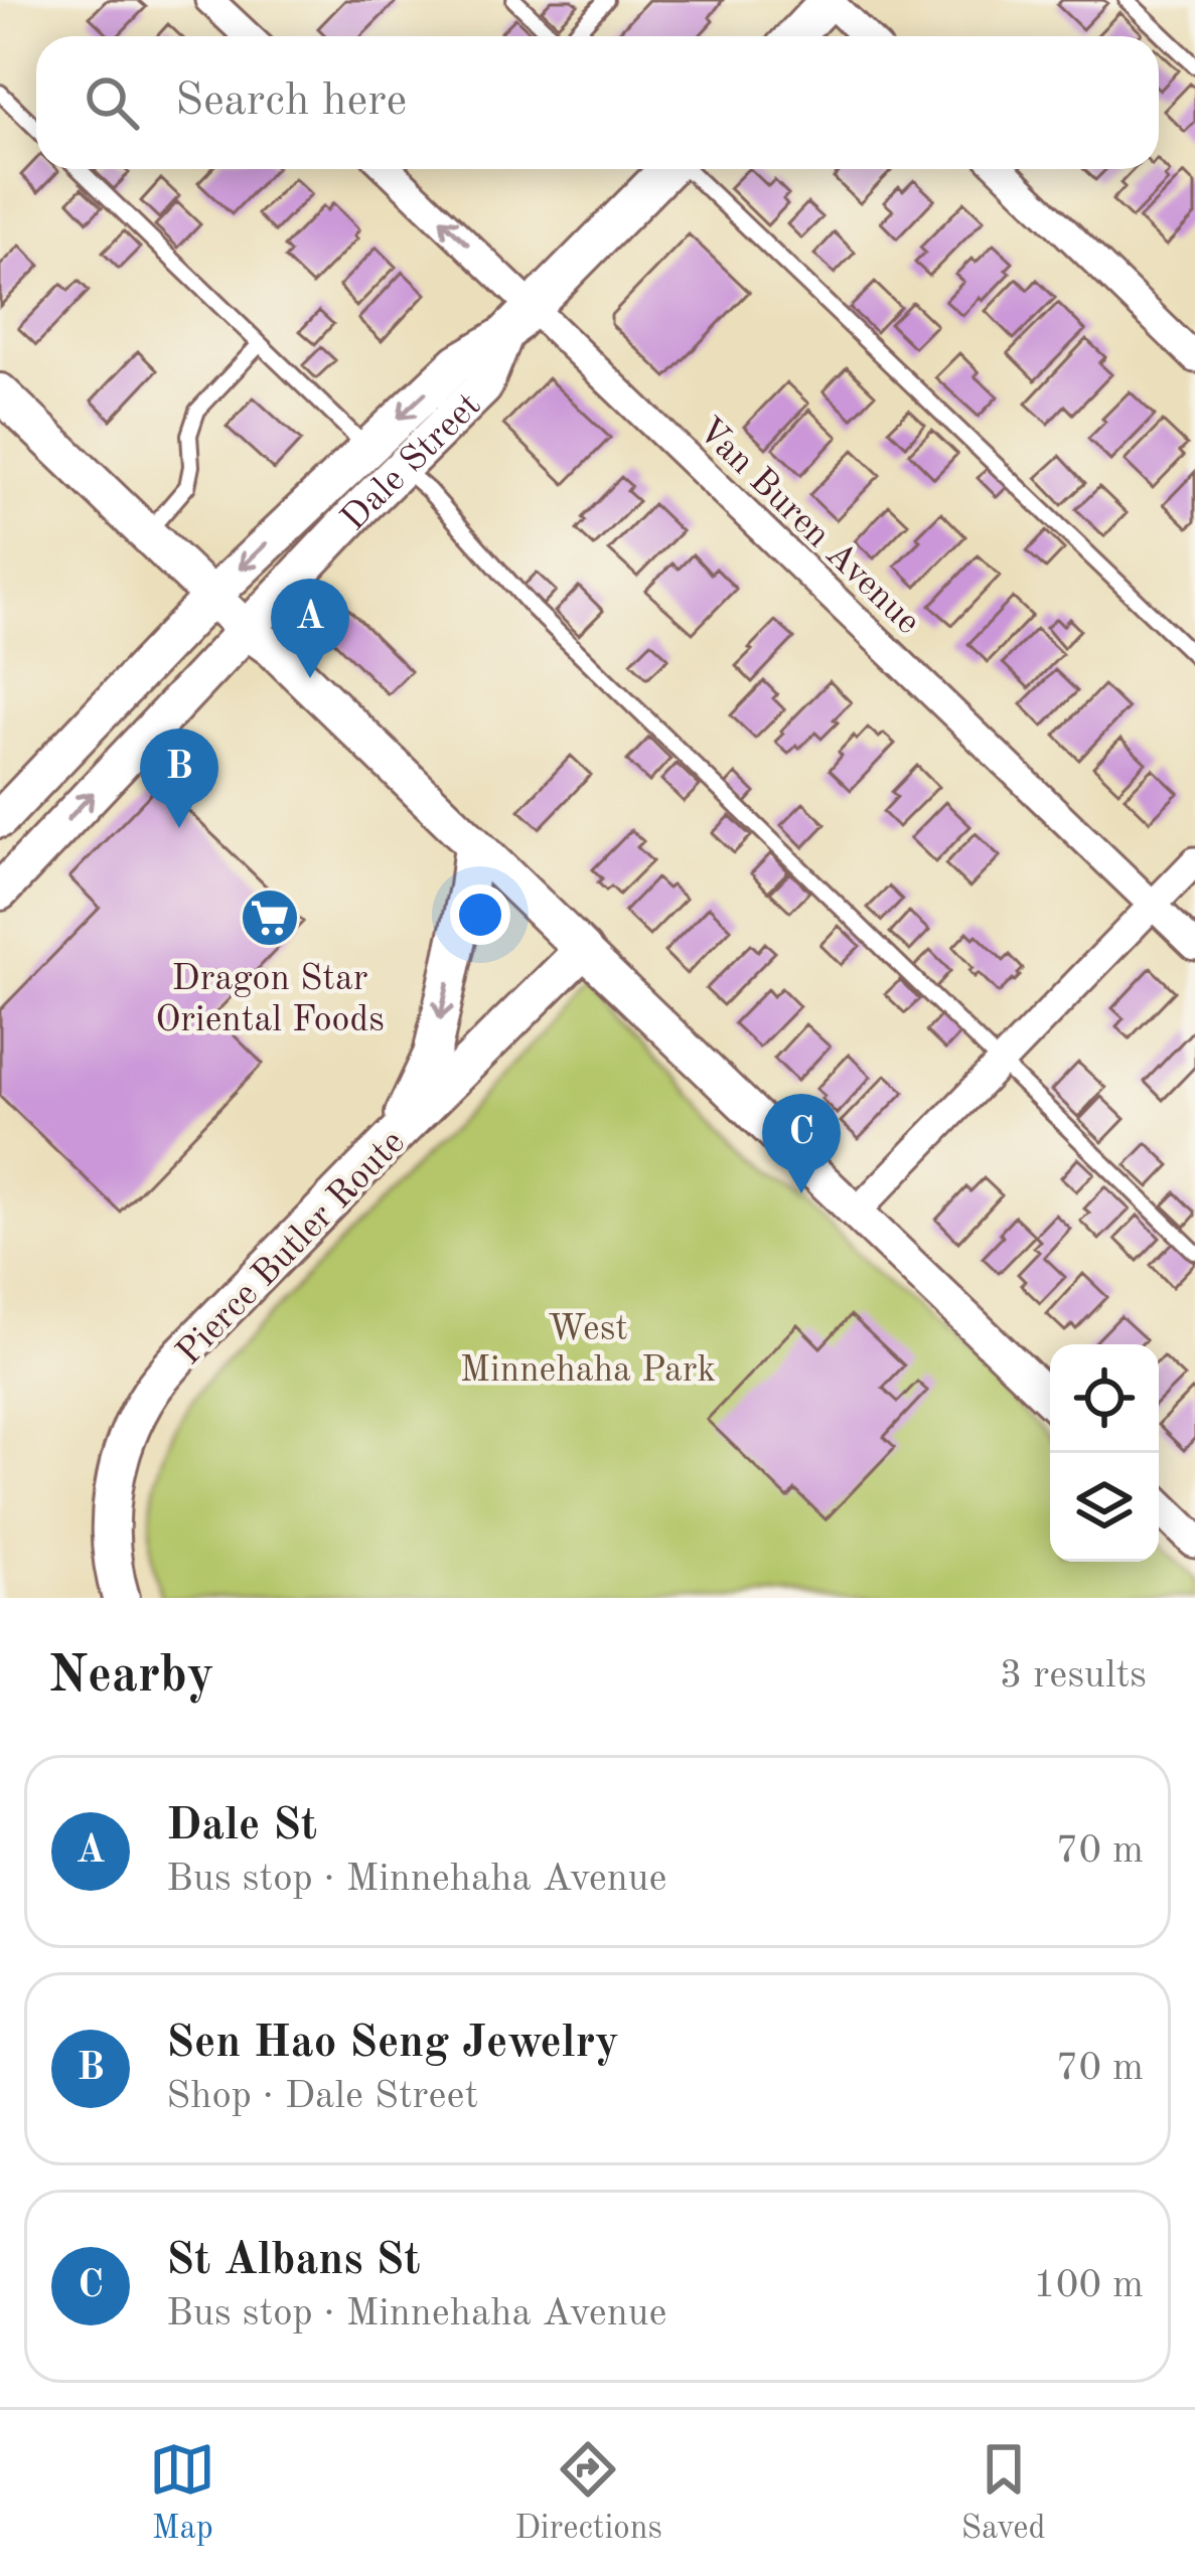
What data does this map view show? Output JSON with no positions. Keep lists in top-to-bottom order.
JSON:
{
  "streets": {
    "main road": ["Dale Street", "Pierce Butler Route"],
    "street": ["Van Buren Avenue"]
  },
  "crossings": [
    ["Dale Street", "Van Buren Avenue"]
  ],
  "parks": ["West Minnehaha Park"],
  "places": {
    "supermarket": ["Dragon Star Oriental Foods"]
  },
  "page": {
    "search": "Search here",
    "pins": ["A", "B", "C"],
    "heading": ["Nearby", "3 results"],
    "list": [
      {
        "mark": "A",
        "name": "Dale St",
        "note": "Bus stop · Minnehaha Avenue",
        "value": "70 m"
      },
      {
        "mark": "B",
        "name": "Sen Hao Seng Jewelry",
        "note": "Shop · Dale Street",
        "value": "70 m"
      },
      {
        "mark": "C",
        "name": "St Albans St",
        "note": "Bus stop · Minnehaha Avenue",
        "value": "100 m"
      }
    ],
    "nav": ["Map", "Directions", "Saved"]
  }
}
